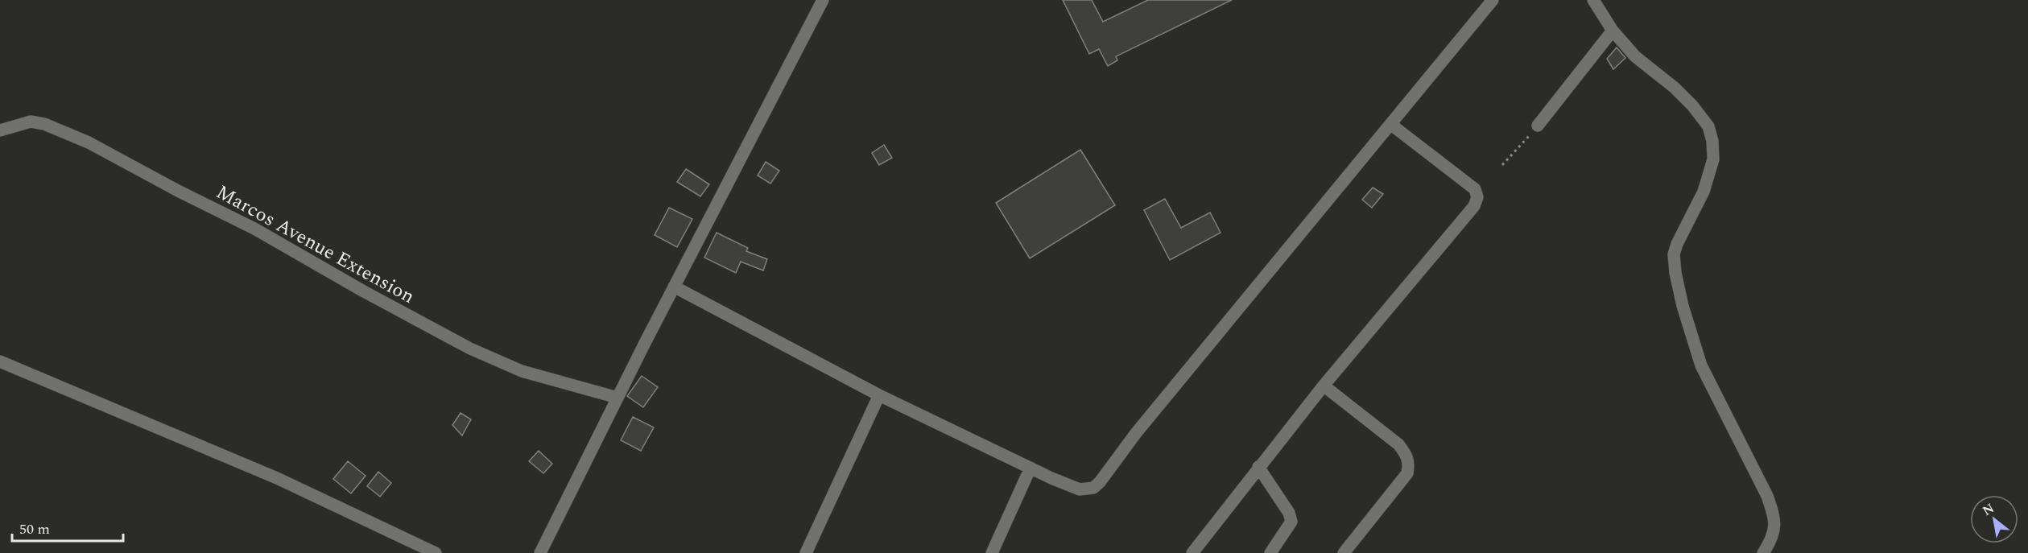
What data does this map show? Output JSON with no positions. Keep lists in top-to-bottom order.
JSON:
{
  "streets": {
    "street": ["Marcos Avenue Extension"]
  },
  "scale_bar": "50 m",
  "north": "top left"
}
